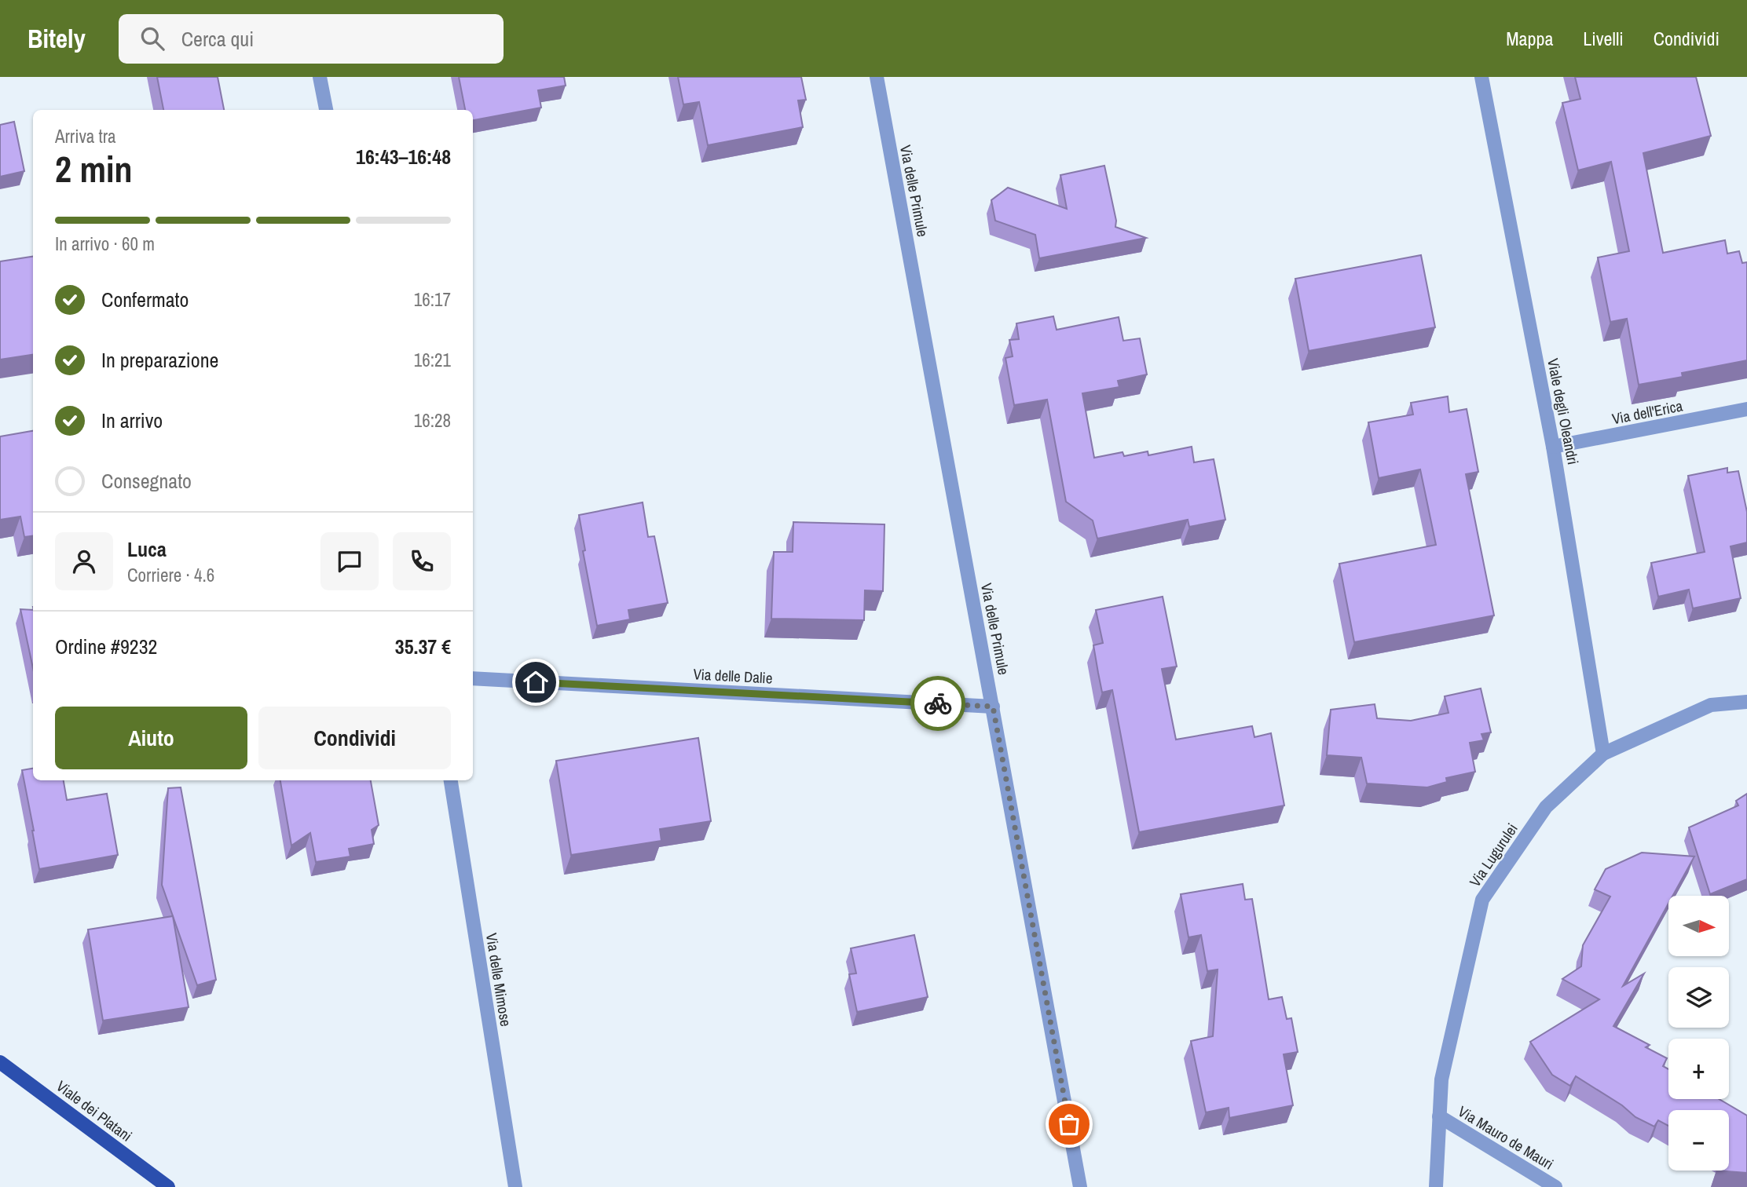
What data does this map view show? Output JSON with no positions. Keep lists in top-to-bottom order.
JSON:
{
  "streets": {
    "main road": ["Viale dei Platani"],
    "street": [
      "Via delle Primule",
      "Viale degli Oleandri",
      "Via dell'Erica",
      "Via delle Dalie",
      "Via Lugurulei",
      "Via delle Mimose",
      "Via Mauro de Mauri"
    ]
  },
  "crossings": [
    ["Via delle Primule", "Via delle Dalie"],
    ["Viale degli Oleandri", "Via dell'Erica"],
    ["Viale degli Oleandri", "Via Lugurulei"],
    ["Via Lugurulei", "Via Mauro de Mauri"]
  ],
  "north": "right",
  "page": {
    "header": "Bitely",
    "search": "Cerca qui",
    "nav": ["Mappa", "Livelli", "Condividi"],
    "heading": ["2 min", "Arriva tra", "16:43–16:48"],
    "panel": [
      "Luca",
      "Corriere · 4.6",
      "Ordine #9232",
      "35.37 €"
    ],
    "bar": "In arrivo · 60 m",
    "list": [
      ["Confermato", "16:17"],
      ["In preparazione", "16:21"],
      ["In arrivo", "16:28"],
      "Consegnato"
    ],
    "buttons": ["Aiuto", "Condividi"],
    "map_buttons": ["+", "−"]
  }
}
